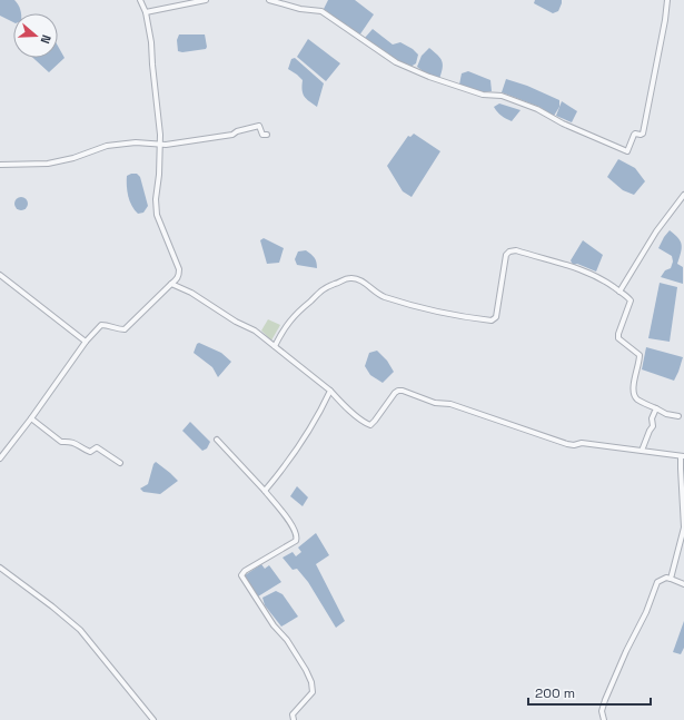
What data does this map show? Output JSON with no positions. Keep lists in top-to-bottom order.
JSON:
{
  "scale_bar": "200 m",
  "north": "right"
}
